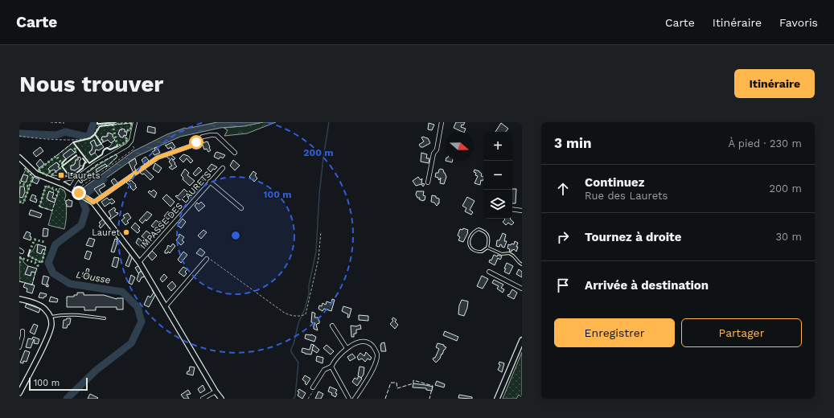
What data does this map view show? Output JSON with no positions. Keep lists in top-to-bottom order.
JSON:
{
  "streets": {
    "street": ["IMPASSE DES LAURETS"]
  },
  "water": ["L'Ousse"],
  "places": {
    "transit": ["Laurets"],
    "other": ["Lauret"]
  },
  "scale_bar": "100 m",
  "north": "right",
  "page": {
    "header": "Carte",
    "nav": ["Carte", "Itinéraire", "Favoris"],
    "buttons": [
      "Itinéraire",
      ["Enregistrer", "Partager"]
    ],
    "title": "Nous trouver",
    "heading": ["3 min", "À pied · 230 m"],
    "map_buttons": ["+", "−"],
    "list": [
      ["Continuez", "Rue des Laurets", "200 m"],
      ["Tournez à droite", "30 m"],
      "Arrivée à destination"
    ],
    "scale": "100 m"
  },
  "rings": ["200 m", "100 m"]
}
